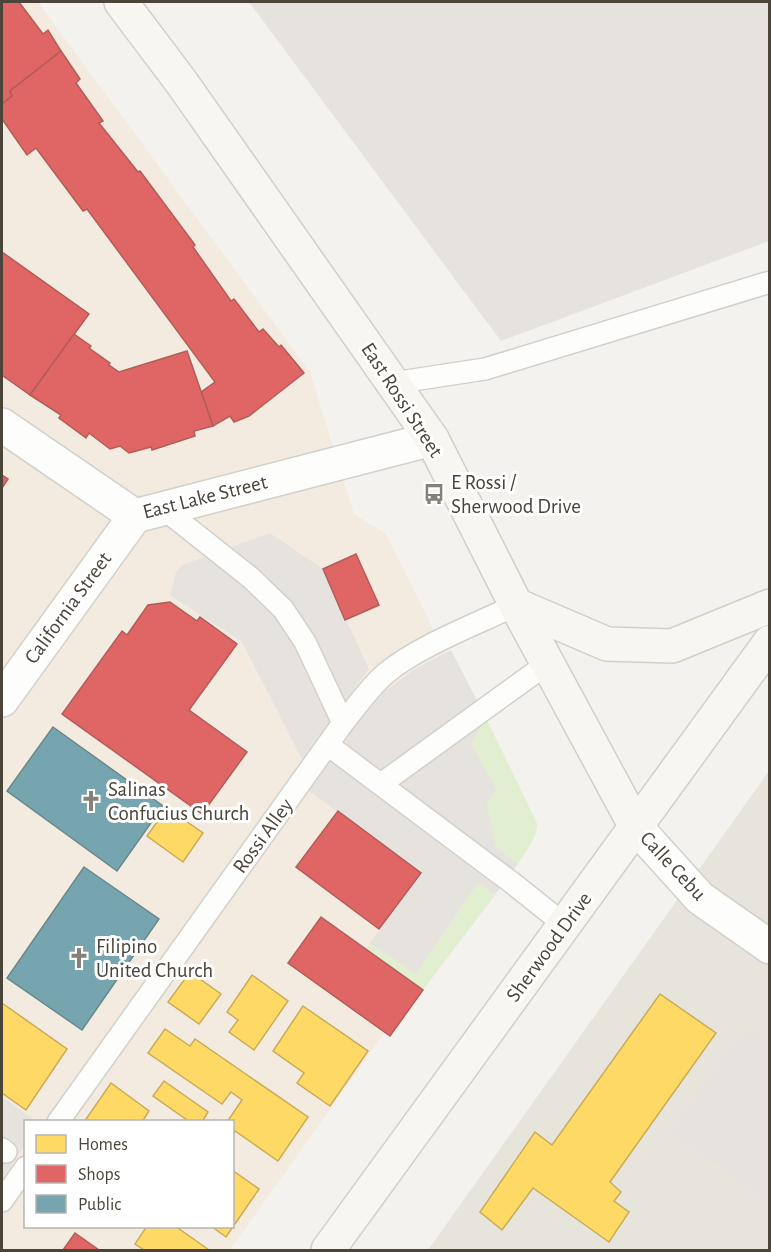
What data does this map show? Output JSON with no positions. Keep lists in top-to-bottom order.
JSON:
{
  "streets": {
    "main road": ["East Rossi Street", "Sherwood Drive"],
    "street": ["East Lake Street", "California Street", "Calle Cebu"],
    "lane": ["Rossi Alley"]
  },
  "crossings": [
    ["East Rossi Street", "East Lake Street"],
    ["East Rossi Street", "Rossi Alley"],
    ["East Rossi Street", "Calle Cebu"],
    ["East Rossi Street", "Sherwood Drive"],
    ["East Lake Street", "California Street"],
    ["Calle Cebu", "Sherwood Drive"]
  ],
  "places": {
    "bus stop": ["E Rossi / Sherwood Drive"],
    "church": ["Salinas Confucius Church", "Filipino United Church"]
  },
  "legend": ["Homes", "Shops", "Public"]
}
